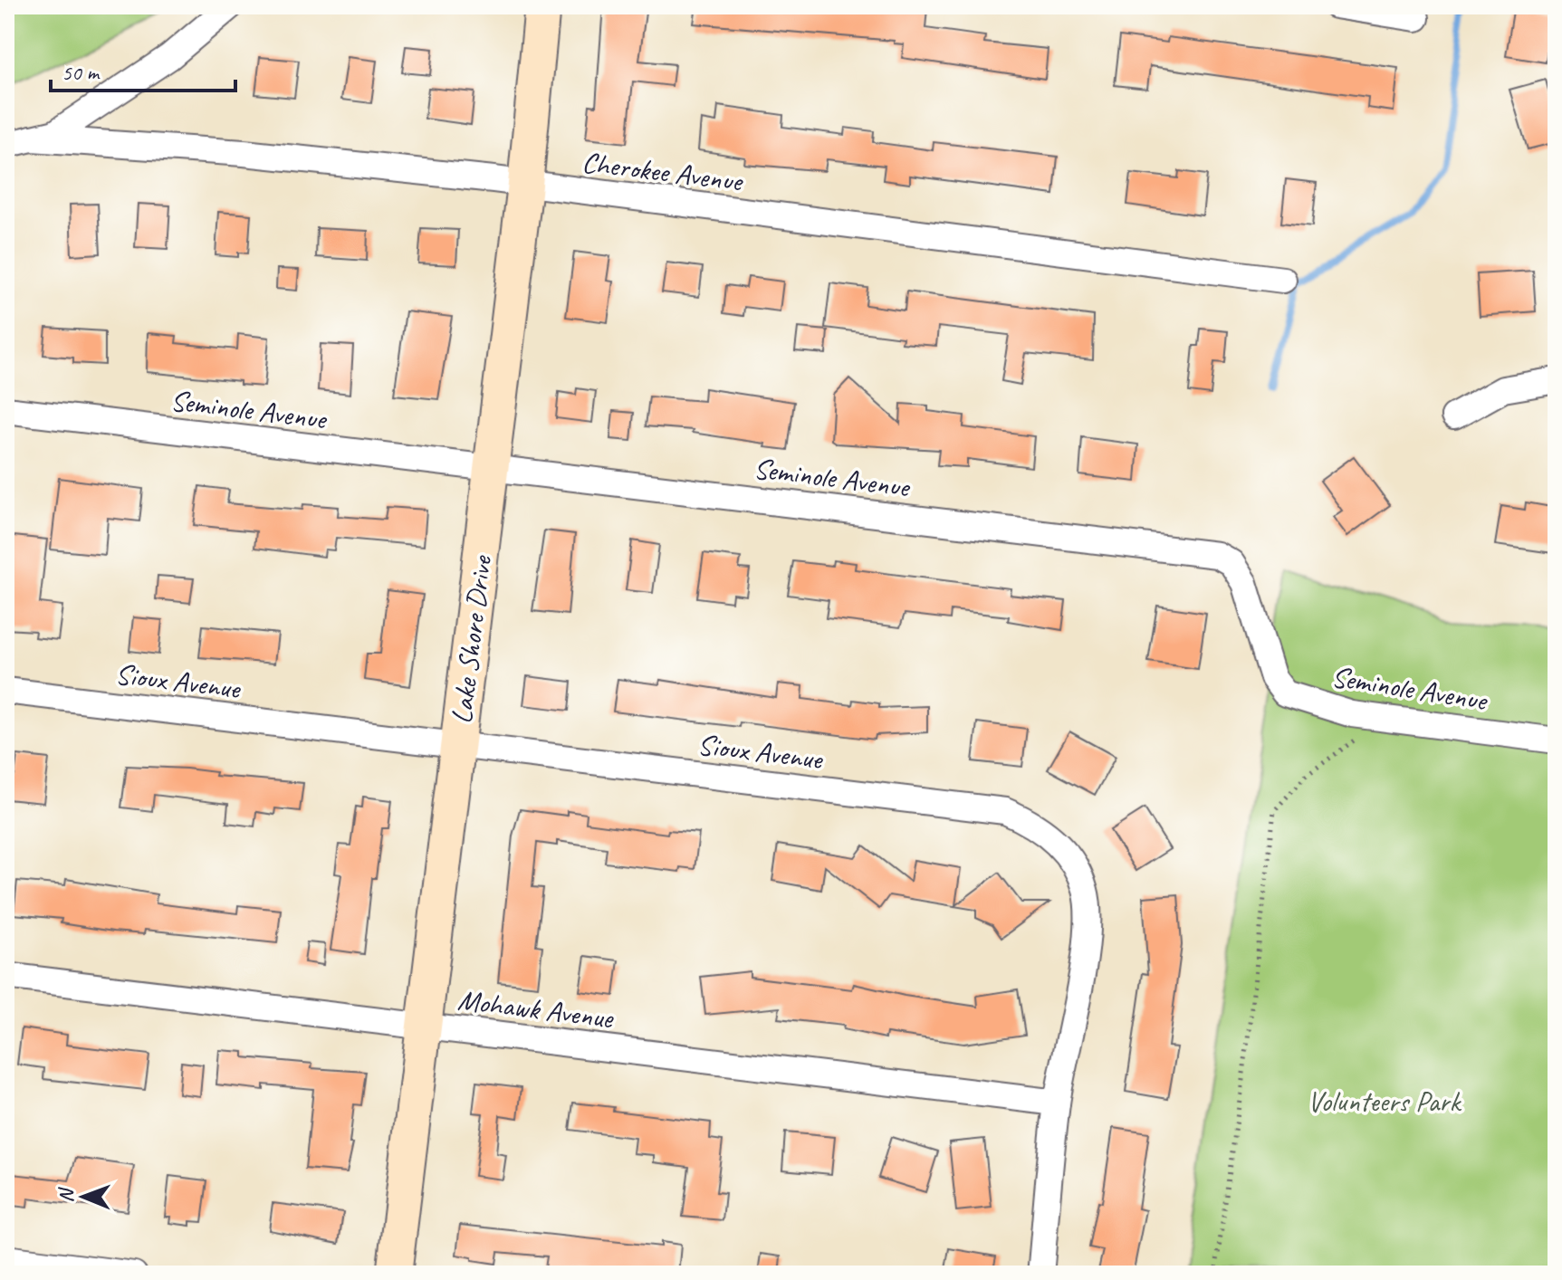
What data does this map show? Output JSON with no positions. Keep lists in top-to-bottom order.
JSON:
{
  "streets": {
    "street": [
      "Cherokee Avenue",
      "Seminole Avenue",
      "Lake Shore Drive",
      "Sioux Avenue",
      "Mohawk Avenue"
    ]
  },
  "crossings": [
    ["Cherokee Avenue", "Lake Shore Drive"],
    ["Seminole Avenue", "Lake Shore Drive"],
    ["Lake Shore Drive", "Sioux Avenue"],
    ["Lake Shore Drive", "Mohawk Avenue"],
    ["Sioux Avenue", "Mohawk Avenue"]
  ],
  "parks": ["Volunteers Park"],
  "scale_bar": "50 m",
  "north": "left"
}
